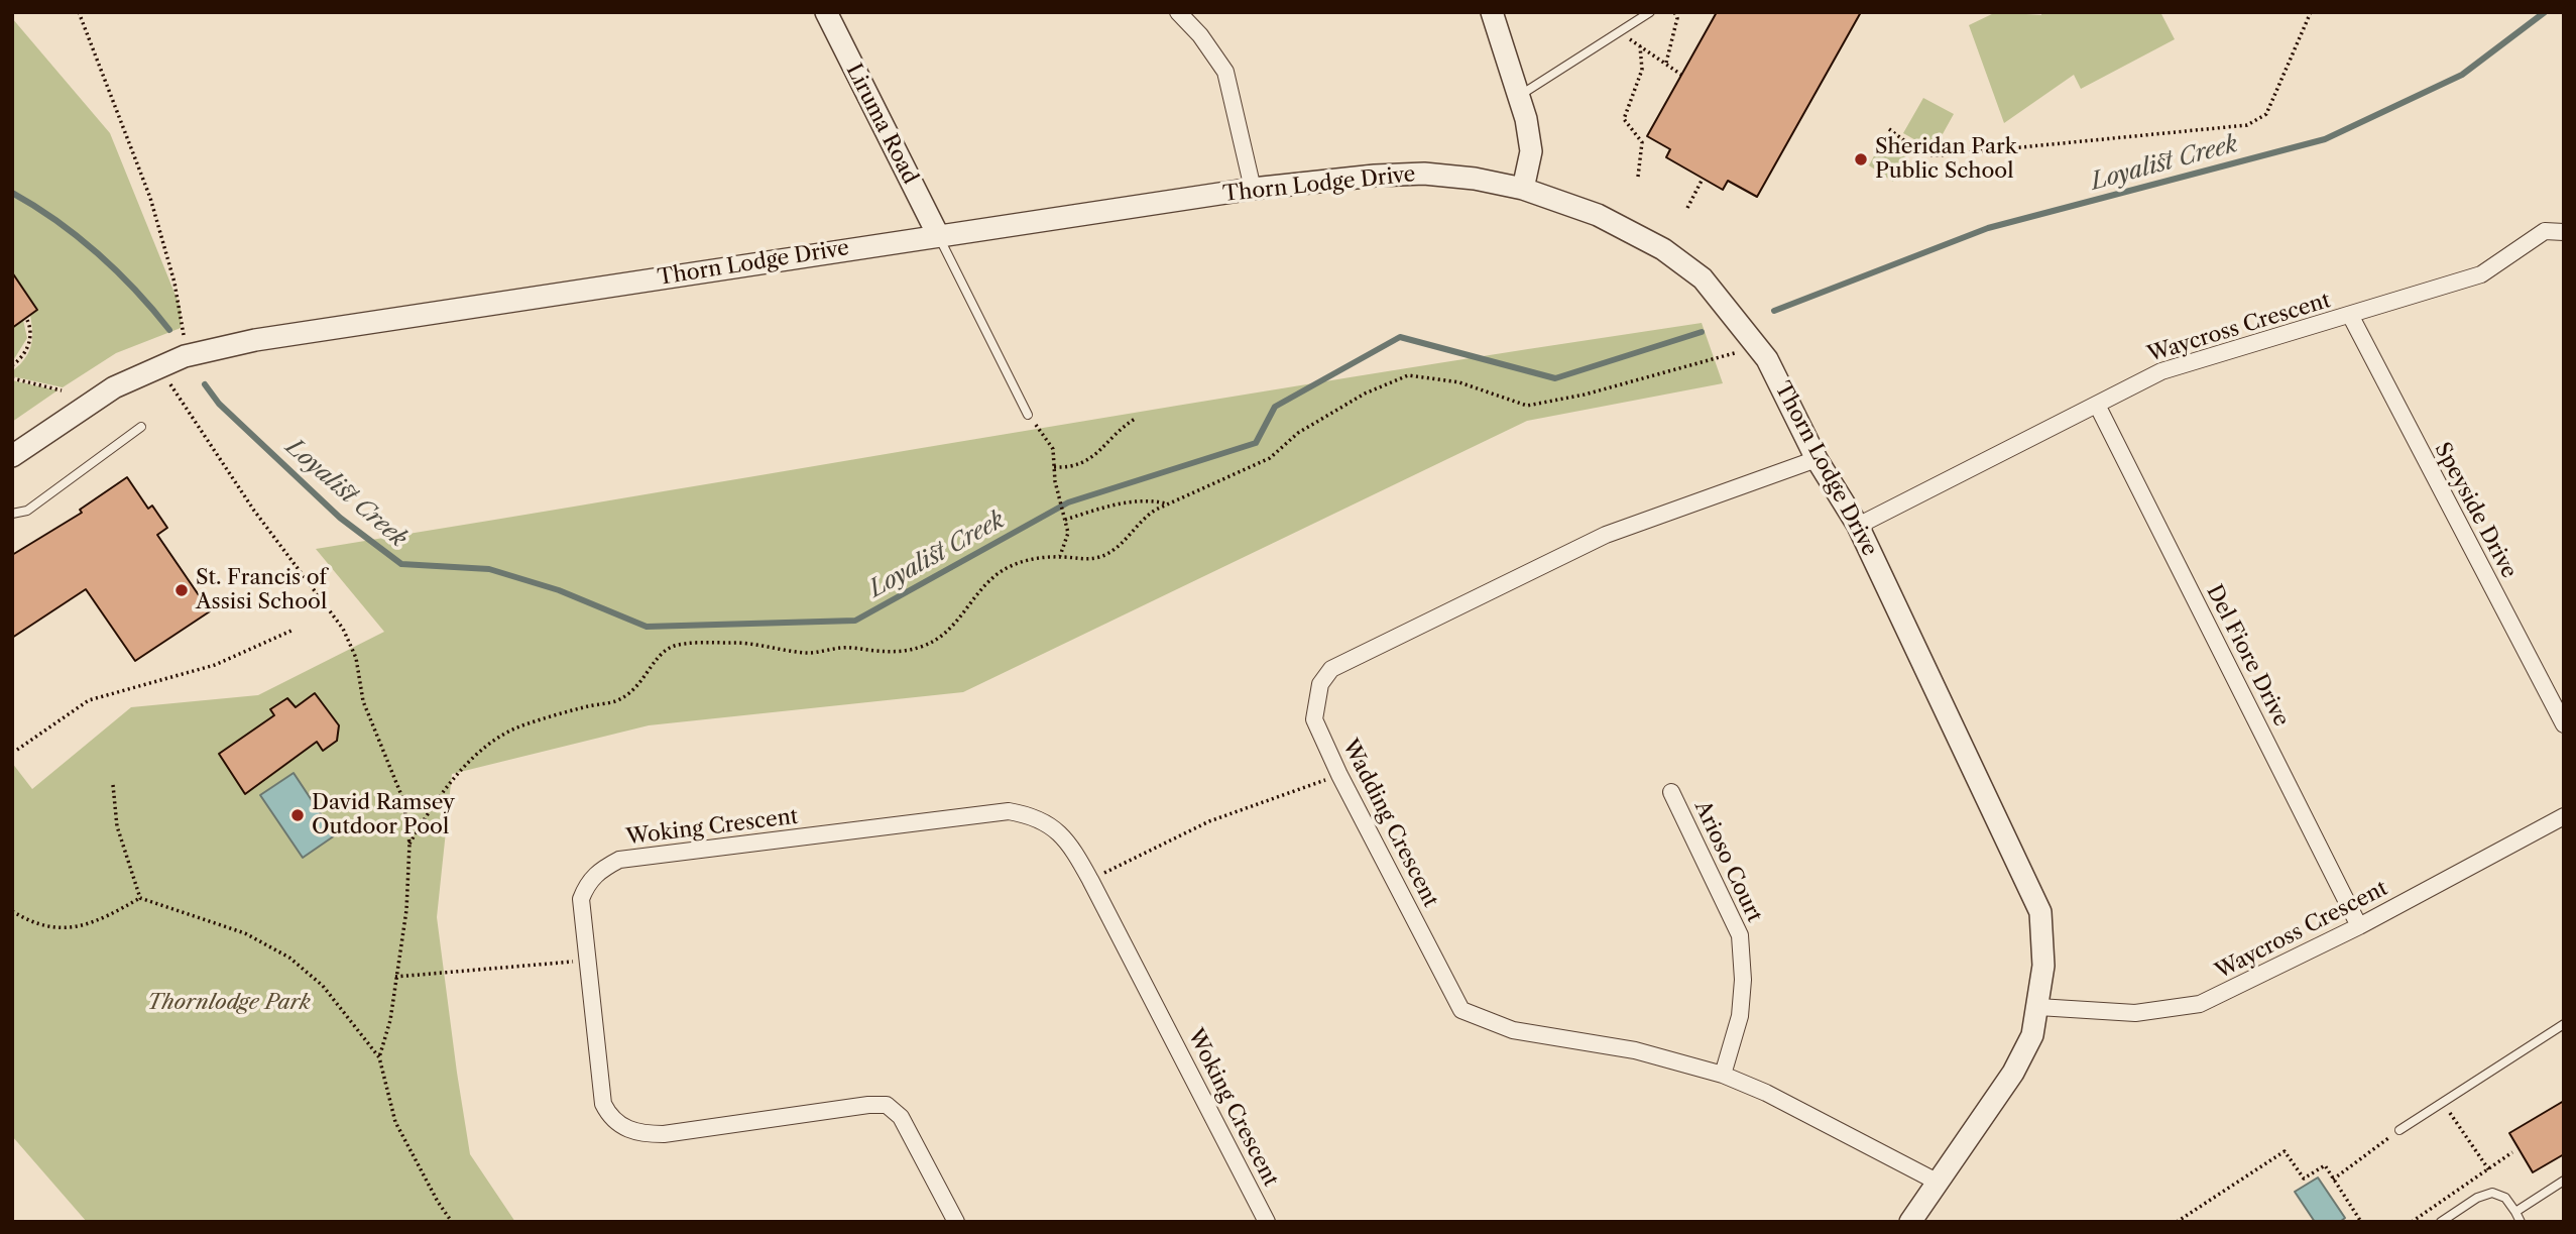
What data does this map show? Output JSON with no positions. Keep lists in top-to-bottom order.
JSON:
{
  "streets": {
    "street": [
      "Liruma Road",
      "Thorn Lodge Drive",
      "Waycross Crescent",
      "Speyside Drive",
      "Del Fiore Drive",
      "Wadding Crescent",
      "Woking Crescent",
      "Arioso Court"
    ]
  },
  "crossings": [
    ["Liruma Road", "Thorn Lodge Drive"],
    ["Thorn Lodge Drive", "Waycross Crescent"],
    ["Thorn Lodge Drive", "Wadding Crescent"],
    ["Waycross Crescent", "Speyside Drive"],
    ["Waycross Crescent", "Del Fiore Drive"],
    ["Wadding Crescent", "Arioso Court"]
  ],
  "water": ["Loyalist Creek"],
  "parks": ["Thornlodge Park"],
  "places": ["Sheridan Park Public School", "St. Francis of Assisi School", "David Ramsey Outdoor Pool"]
}
